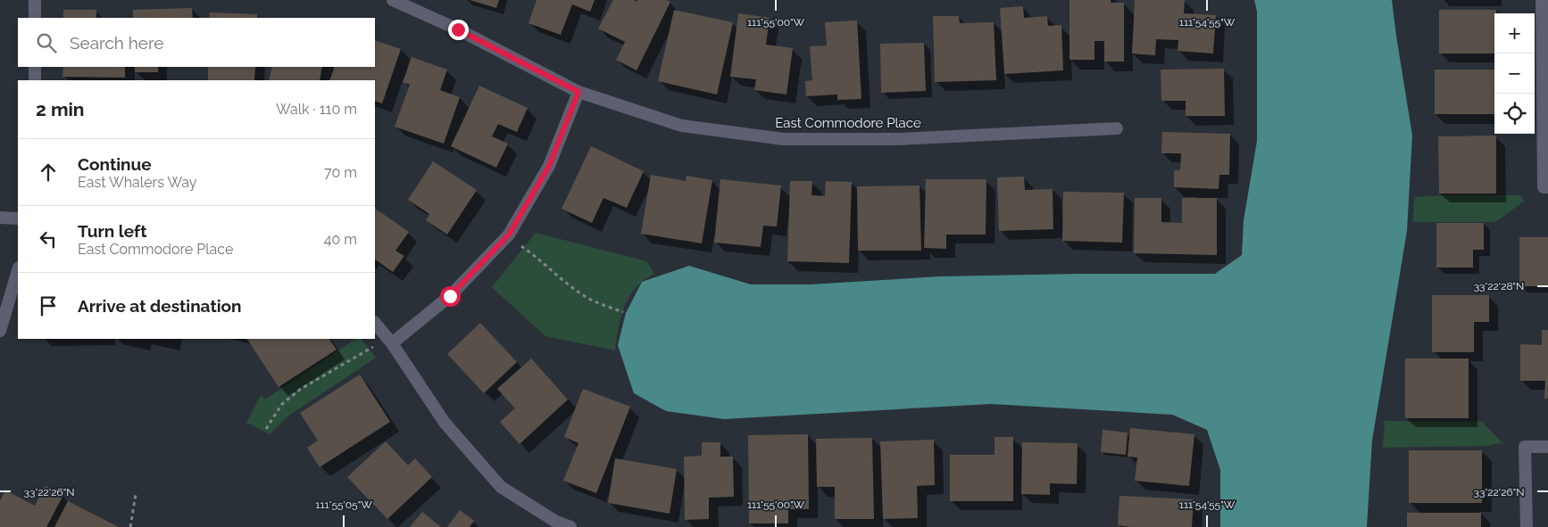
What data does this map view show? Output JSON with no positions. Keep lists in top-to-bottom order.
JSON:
{
  "streets": {
    "street": ["East Commodore Place"]
  },
  "page": {
    "map_buttons": ["+", "−"],
    "search": "Search here",
    "heading": ["2 min", "Walk · 110 m"],
    "list": [
      ["Continue", "East Whalers Way", "70 m"],
      ["Turn left", "East Commodore Place", "40 m"],
      "Arrive at destination"
    ]
  },
  "coordinates": [
    "111°55'00\"W",
    "111°54'55\"W",
    "33°22'28\"N",
    "33°22'26\"N",
    "111°55'05\"W"
  ]
}
